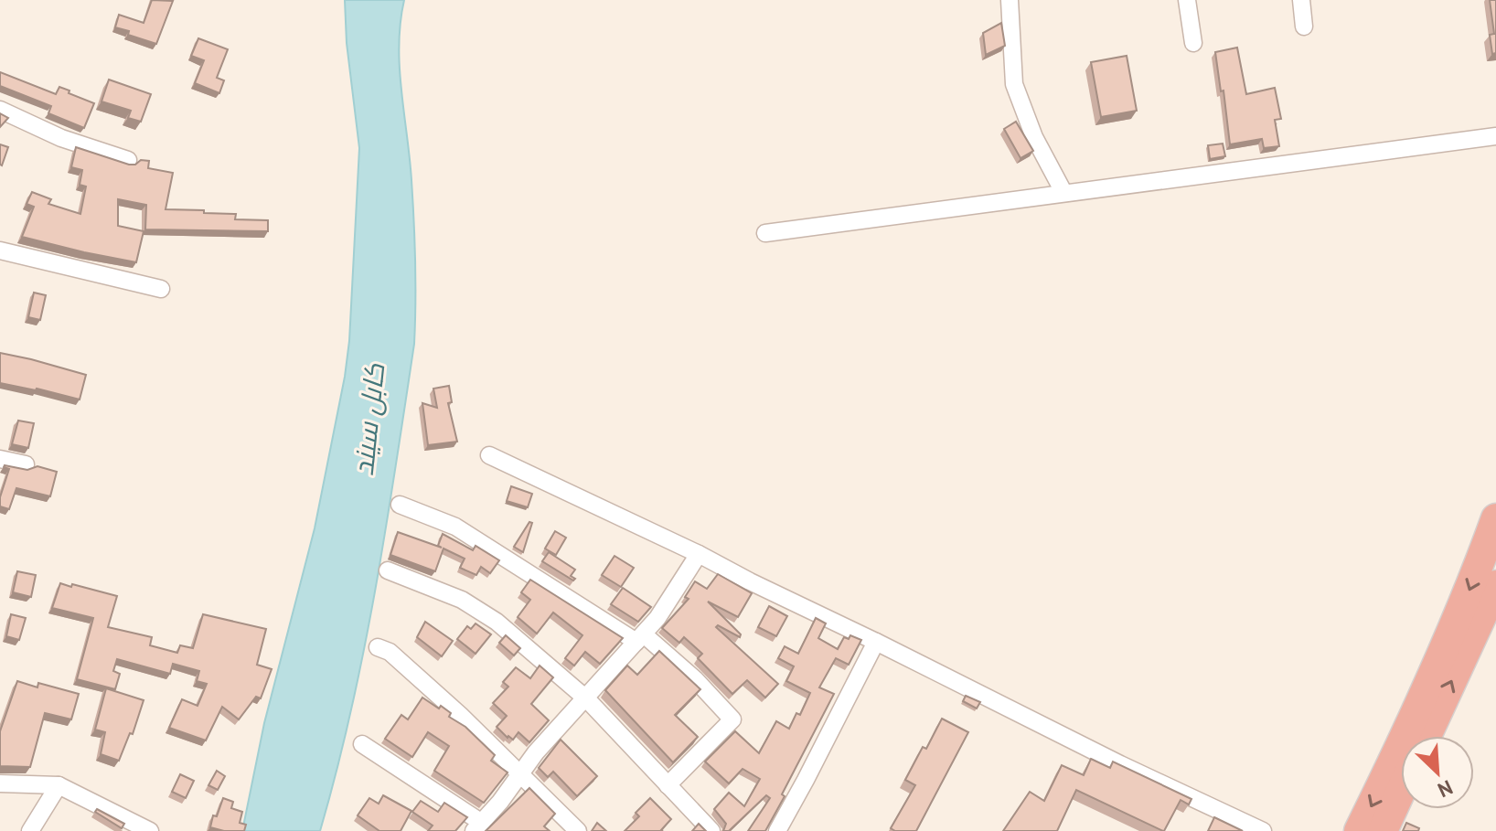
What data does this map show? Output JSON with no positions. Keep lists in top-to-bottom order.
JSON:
{
  "water": ["کابل سيند"],
  "north": "bottom right"
}
